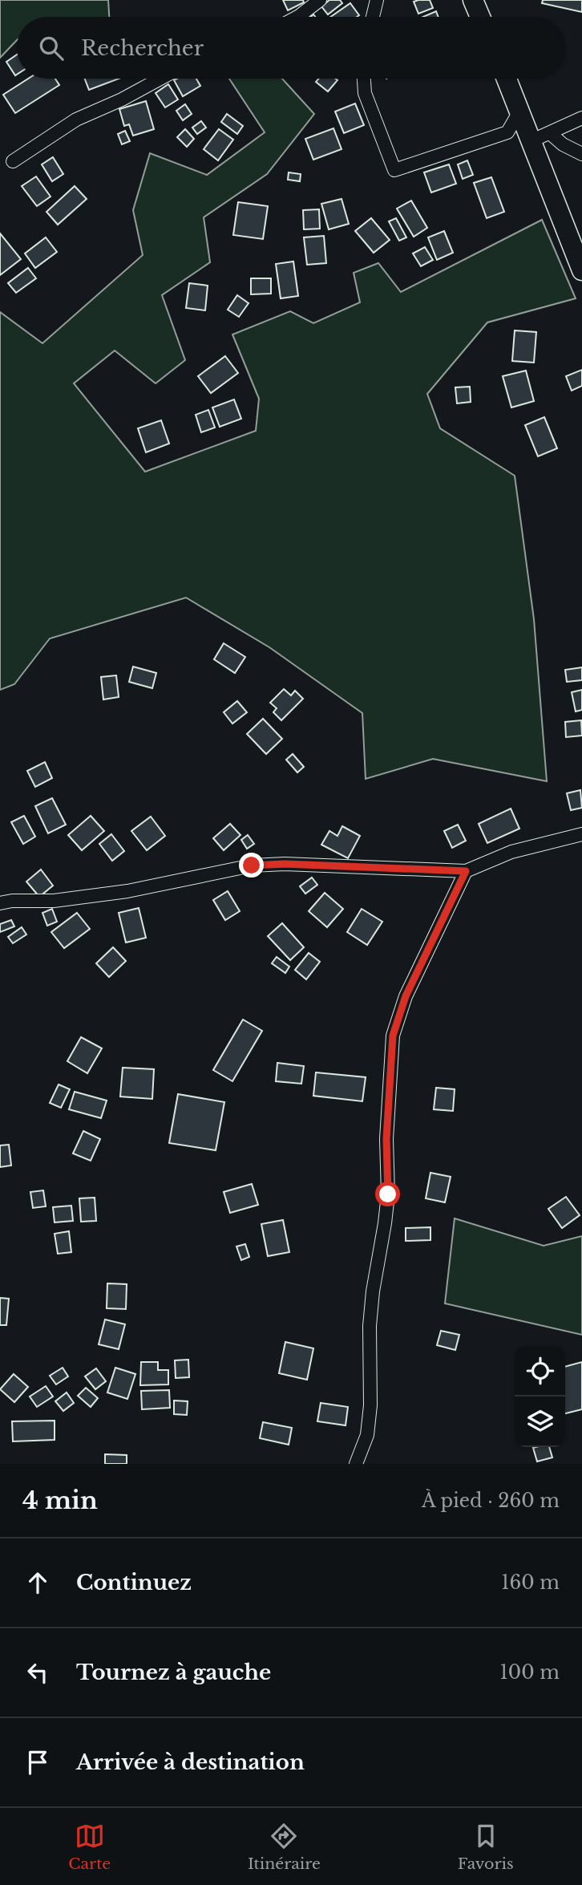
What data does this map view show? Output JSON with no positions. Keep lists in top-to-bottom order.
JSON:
{
  "page": {
    "search": "Rechercher",
    "heading": ["4 min", "À pied · 260 m"],
    "list": [
      ["Continuez", "160 m"],
      ["Tournez à gauche", "100 m"],
      "Arrivée à destination"
    ],
    "nav": ["Carte", "Itinéraire", "Favoris"]
  }
}
